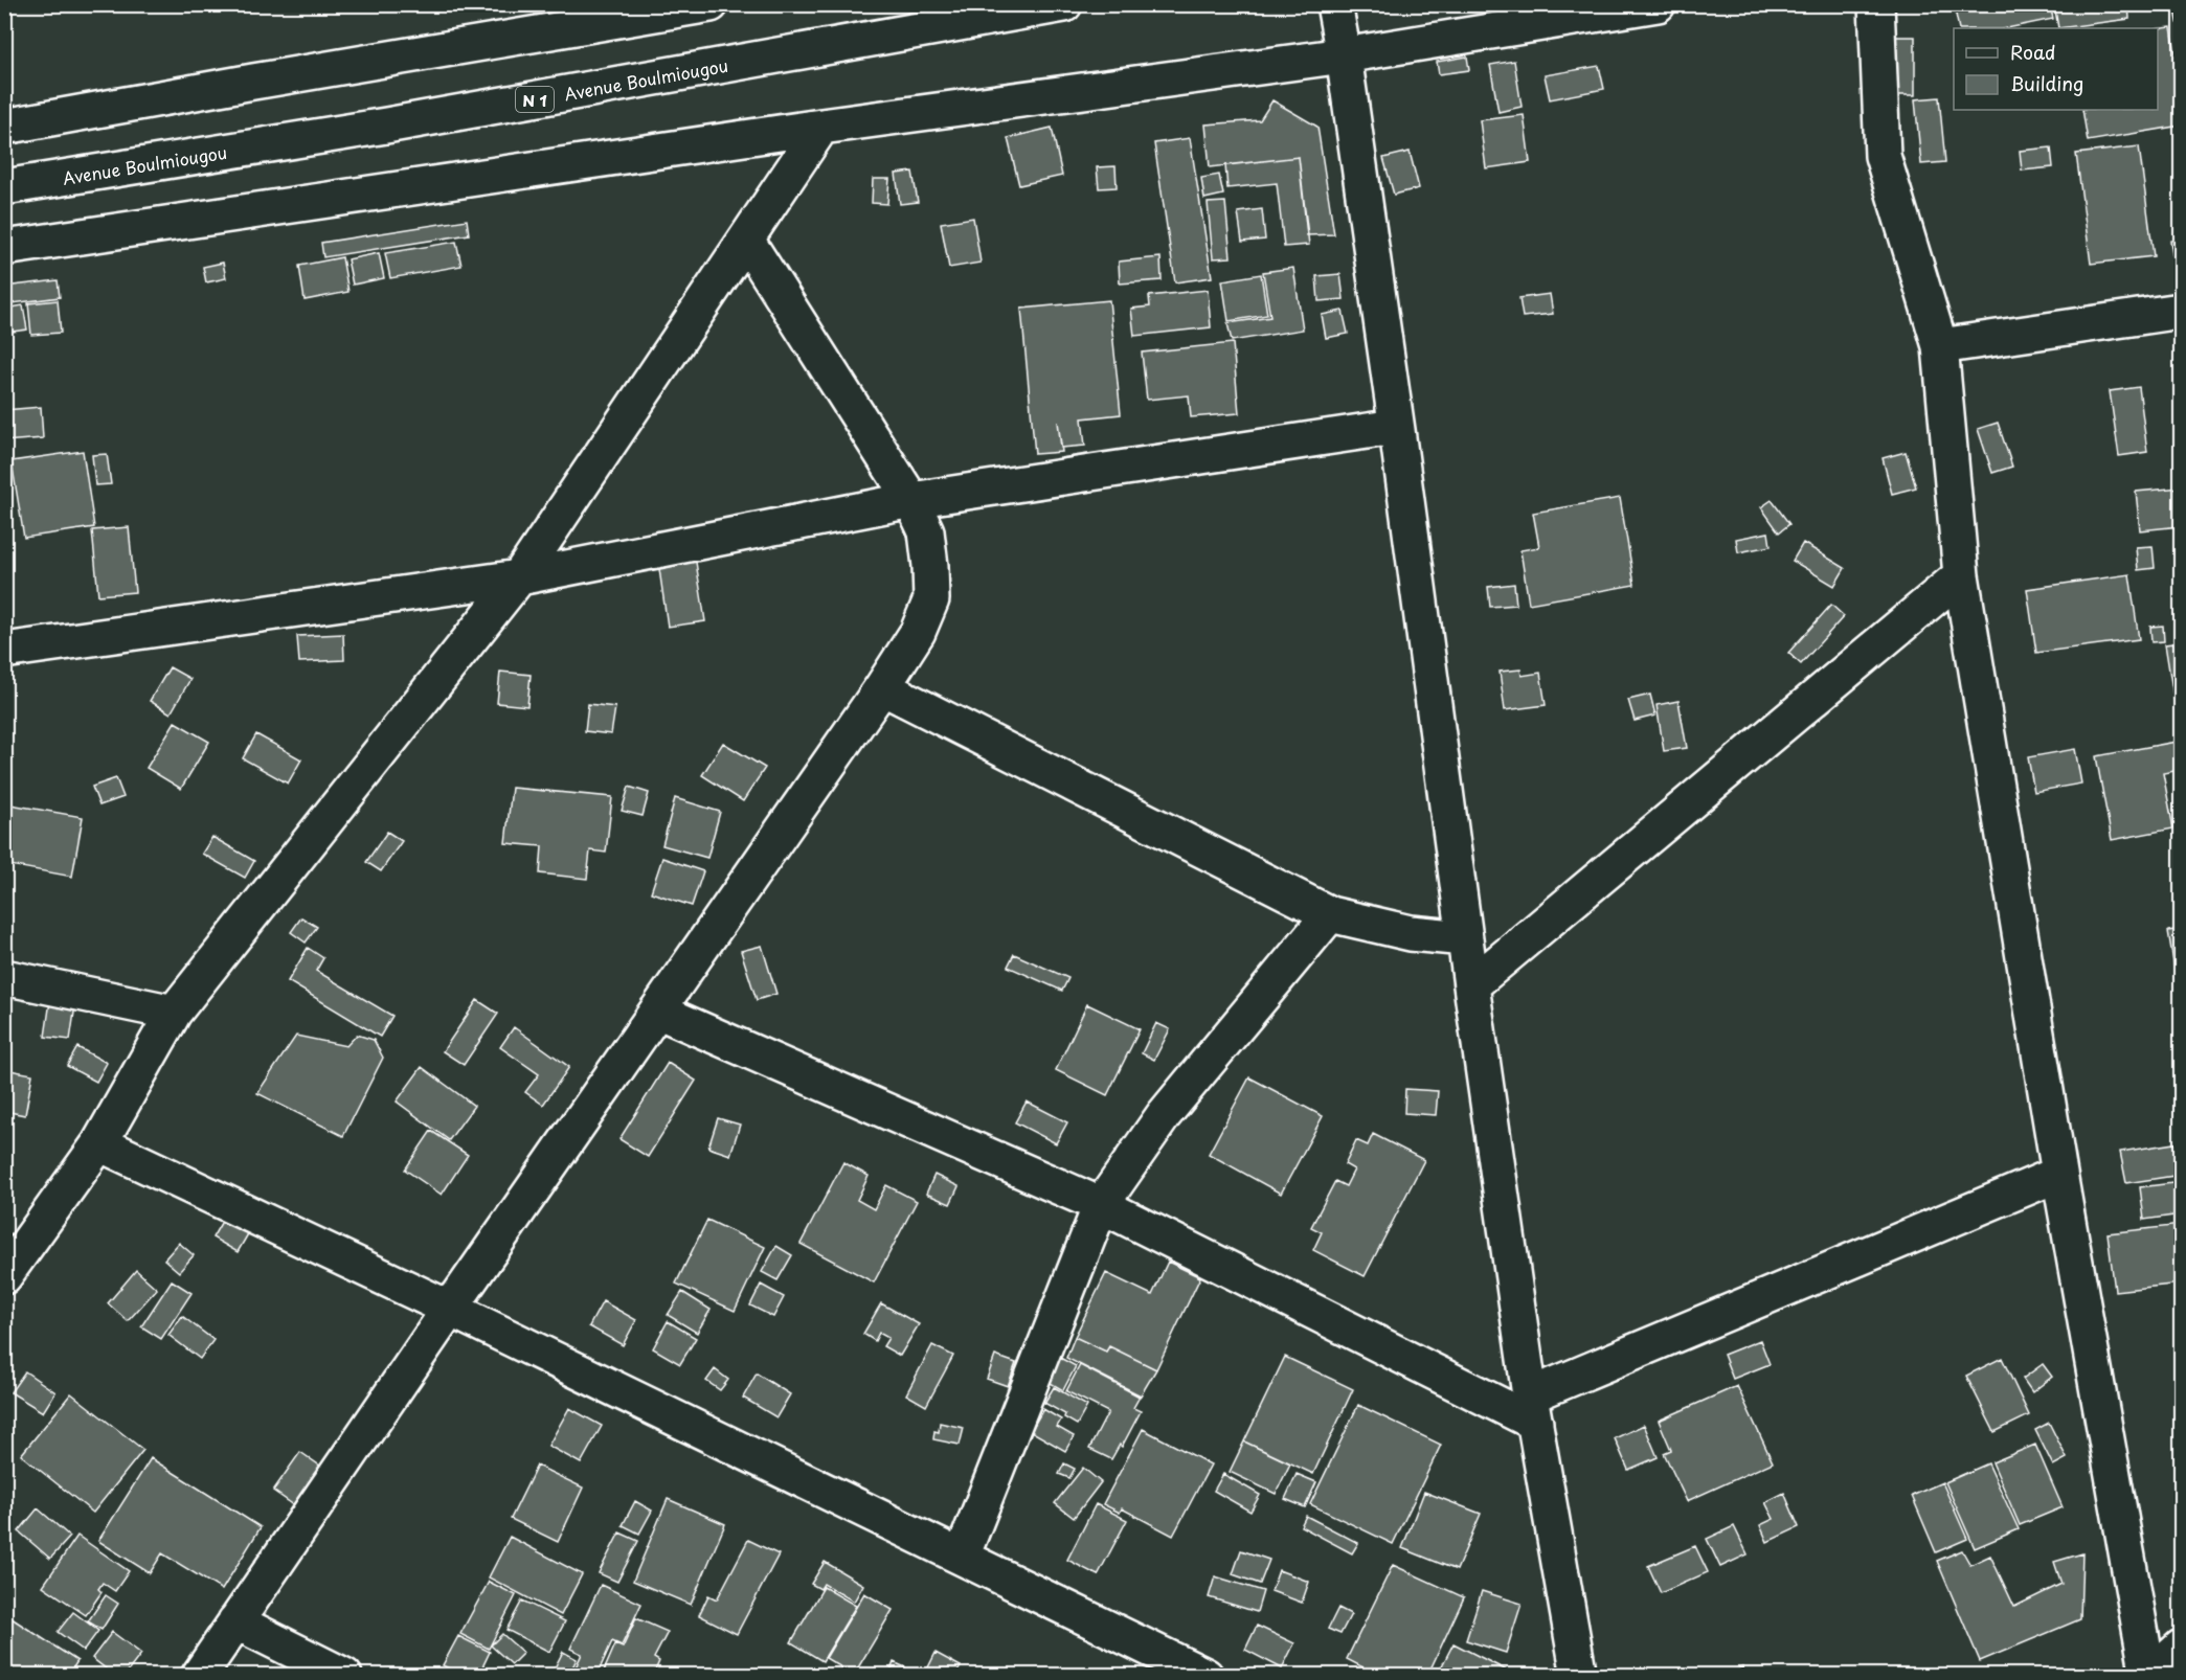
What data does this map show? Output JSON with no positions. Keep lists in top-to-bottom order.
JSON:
{
  "streets": {
    "main road": ["Avenue Boulmiougou", "N 1"]
  },
  "legend": ["Road", "Building"]
}
